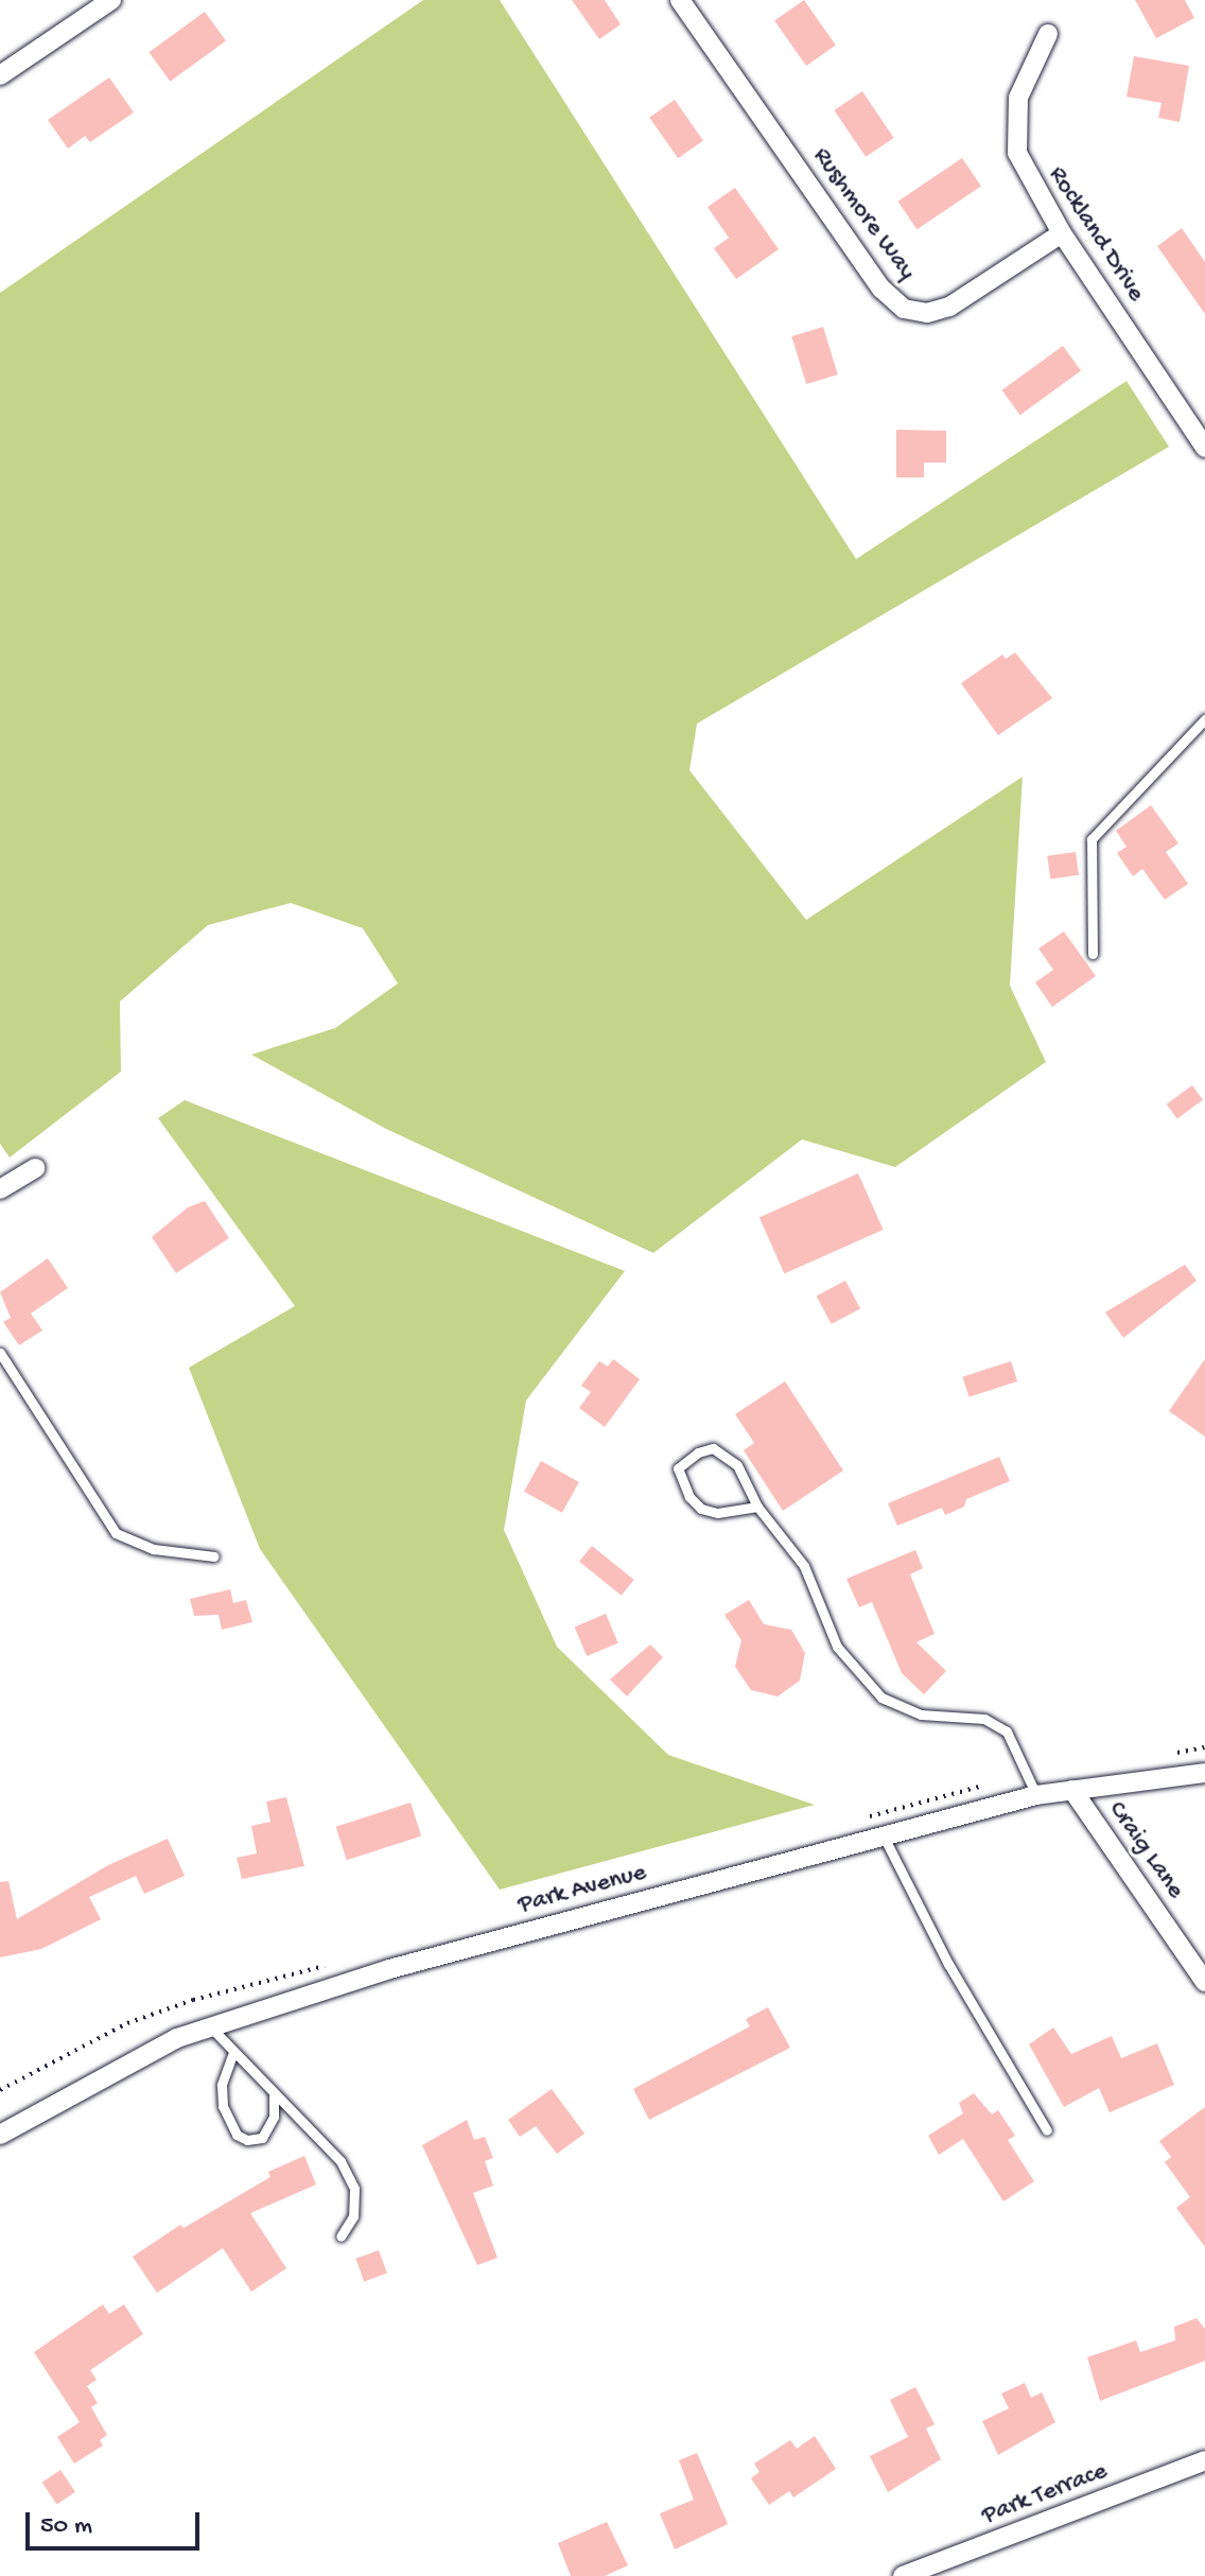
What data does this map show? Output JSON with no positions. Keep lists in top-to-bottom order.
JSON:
{
  "streets": {
    "street": [
      "Rushmore Way",
      "Rockland Drive",
      "Craig Lane",
      "Park Avenue",
      "Park Terrace"
    ]
  },
  "crossings": [
    ["Rushmore Way", "Rockland Drive"],
    ["Craig Lane", "Park Avenue"]
  ],
  "scale_bar": "50 m"
}
